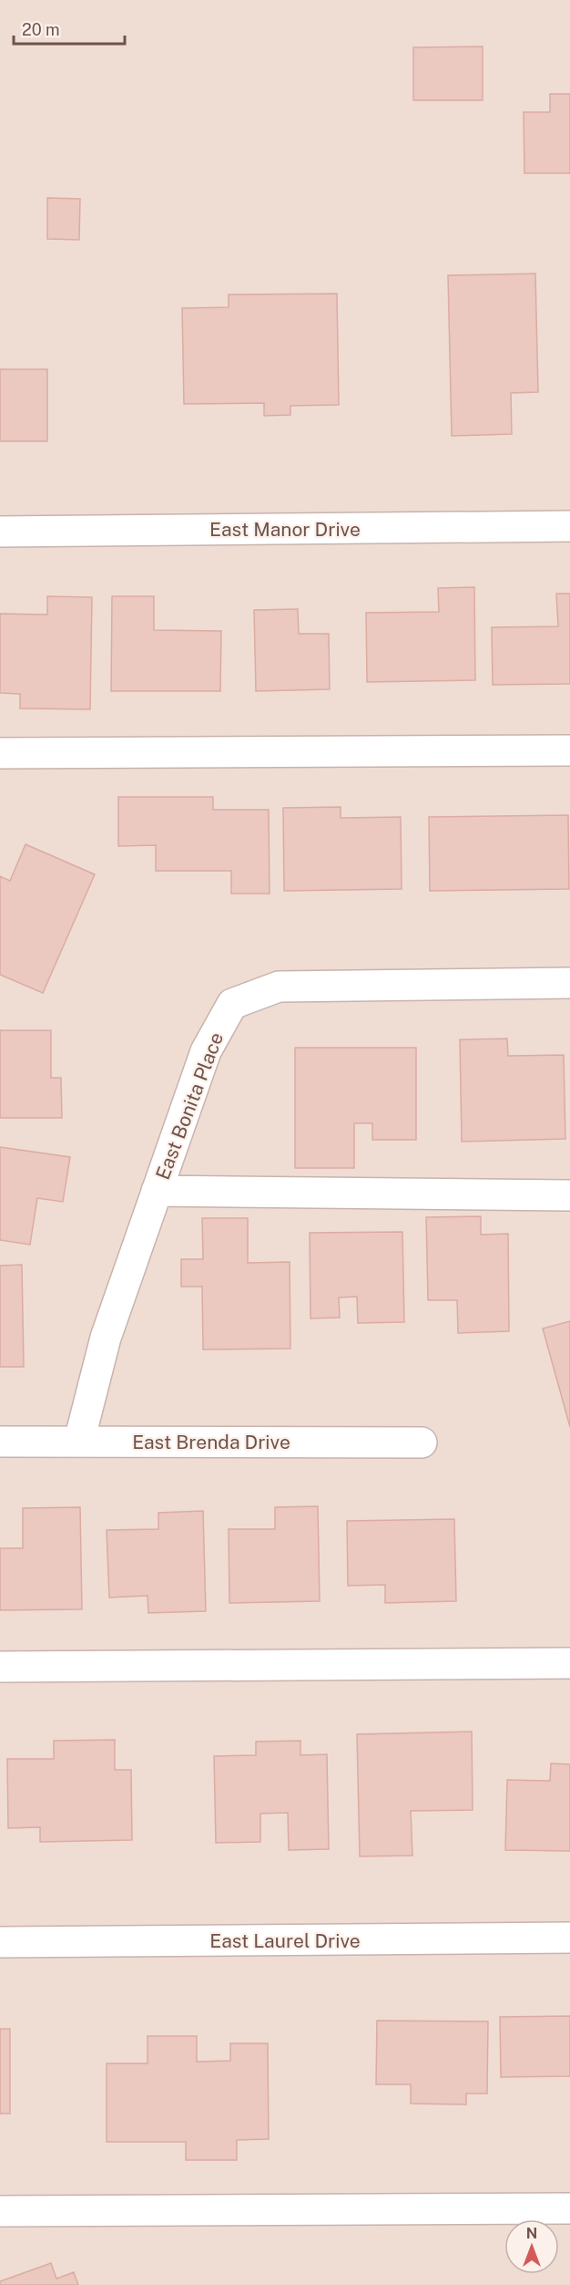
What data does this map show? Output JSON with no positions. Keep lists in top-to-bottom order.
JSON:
{
  "streets": {
    "street": [
      "East Manor Drive",
      "East Bonita Place",
      "East Brenda Drive",
      "East Laurel Drive"
    ]
  },
  "crossings": [
    ["East Bonita Place", "East Brenda Drive"]
  ],
  "scale_bar": "20 m",
  "north": "top"
}
